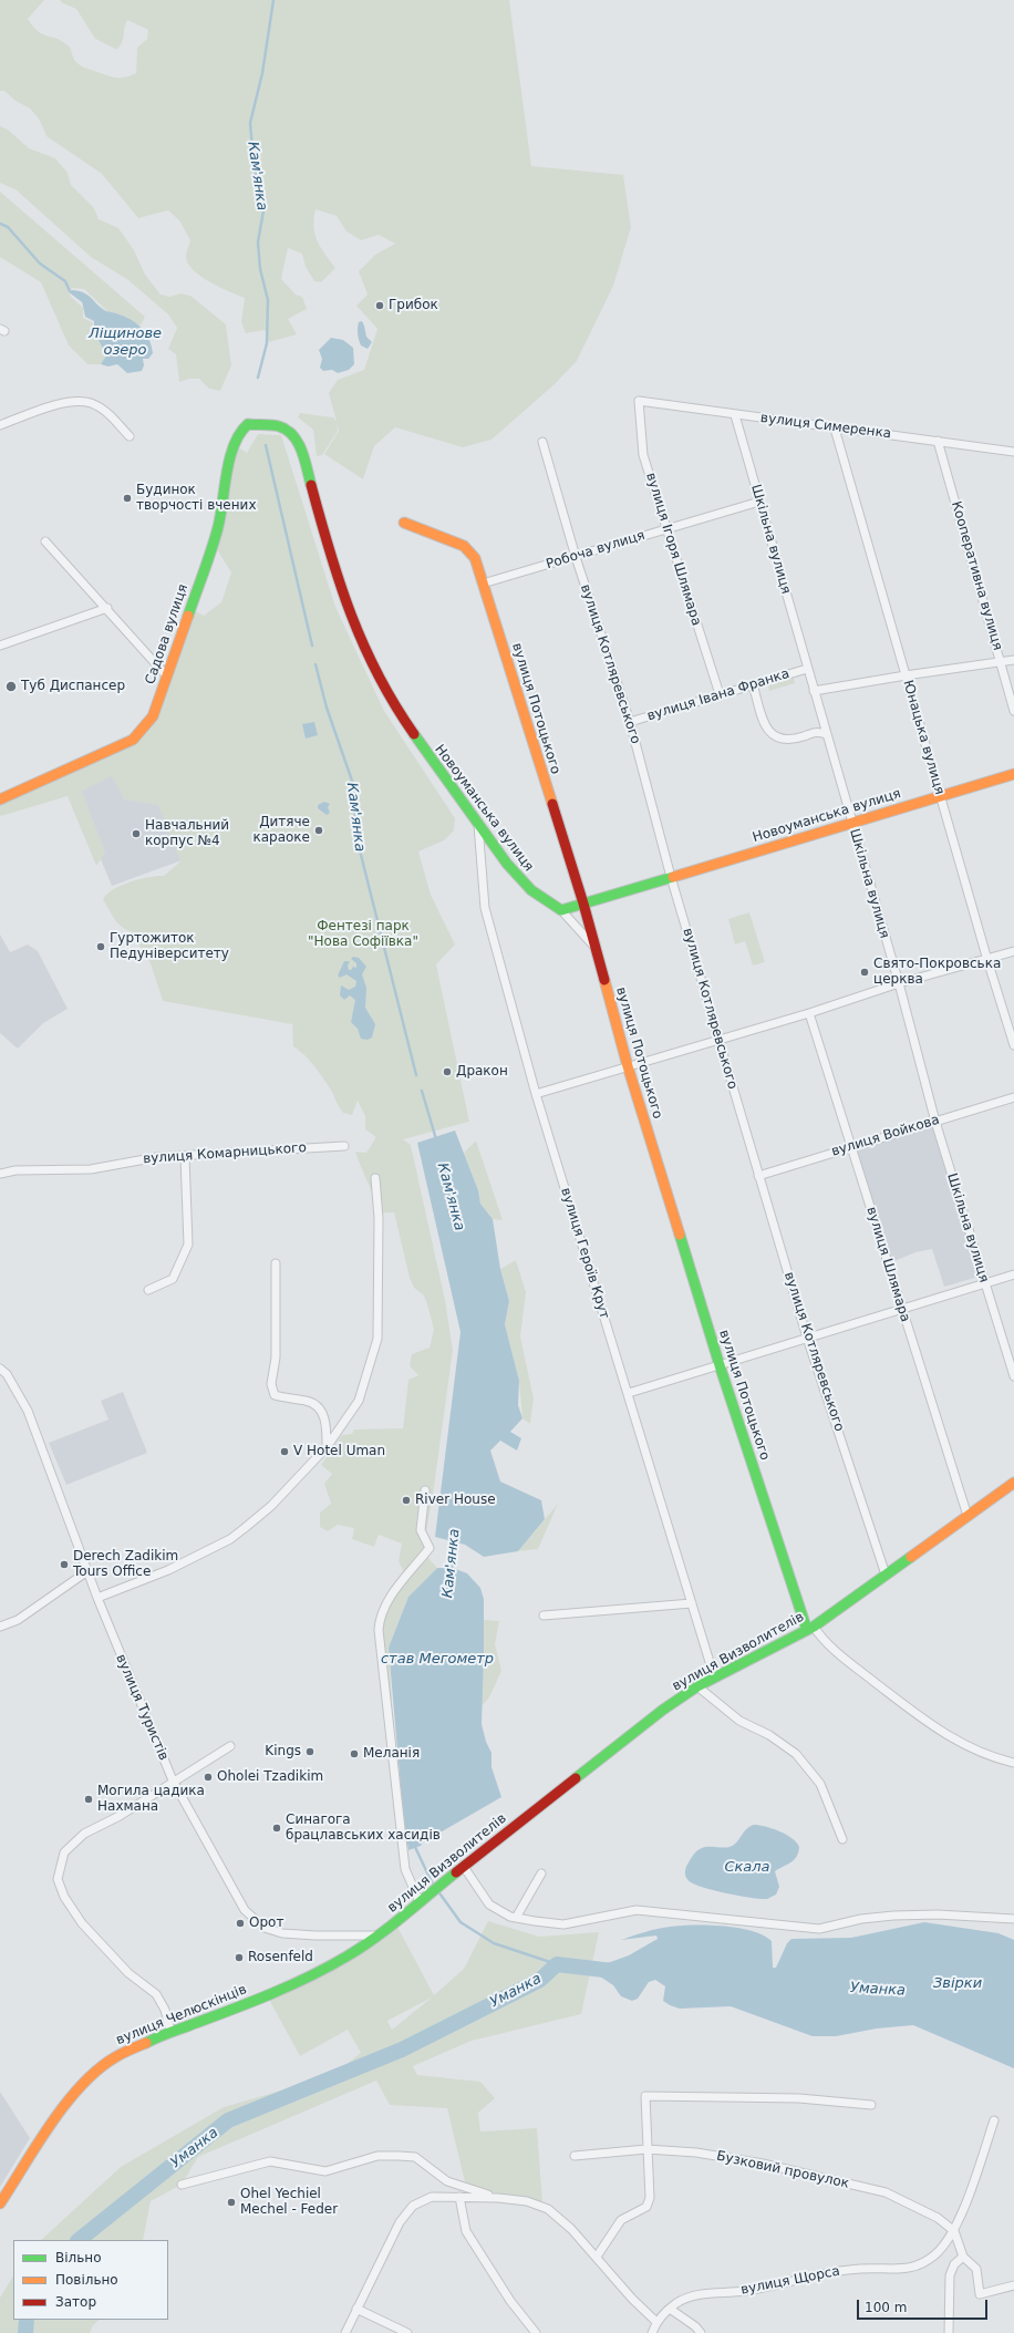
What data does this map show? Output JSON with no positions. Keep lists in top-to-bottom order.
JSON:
{
  "streets": {
    "street": [
      "вулиця Симеренка",
      "Шкільна вулиця",
      "вулиця Ігоря Шлямара",
      "Робоча вулиця",
      "Кооперативна вулиця",
      "Садова вулиця",
      "вулиця Котляревського",
      "вулиця Івана Франка",
      "вулиця Потоцького",
      "Юнацька вулиця",
      "Новоуманська вулиця",
      "вулиця Войкова",
      "вулиця Комарницького",
      "вулиця Героїв Крут",
      "вулиця Шлямара",
      "вулиця Визволителів",
      "вулиця Туристів",
      "вулиця Челюскінців",
      "Бузковий провулок",
      "вулиця Щорса"
    ]
  },
  "crossings": [
    ["вулиця Симеренка", "Шкільна вулиця"],
    ["вулиця Симеренка", "вулиця Ігоря Шлямара"],
    ["вулиця Симеренка", "Кооперативна вулиця"],
    ["вулиця Симеренка", "Юнацька вулиця"],
    ["Шкільна вулиця", "Робоча вулиця"],
    ["Шкільна вулиця", "вулиця Івана Франка"],
    ["Шкільна вулиця", "Новоуманська вулиця"],
    ["Шкільна вулиця", "вулиця Войкова"],
    ["вулиця Ігоря Шлямара", "Робоча вулиця"],
    ["вулиця Ігоря Шлямара", "вулиця Івана Франка"],
    ["Робоча вулиця", "вулиця Котляревського"],
    ["Робоча вулиця", "вулиця Потоцького"],
    ["Садова вулиця", "Новоуманська вулиця"],
    ["вулиця Котляревського", "вулиця Івана Франка"],
    ["вулиця Котляревського", "Новоуманська вулиця"],
    ["вулиця Котляревського", "вулиця Войкова"],
    ["вулиця Котляревського", "вулиця Визволителів"],
    ["вулиця Потоцького", "Новоуманська вулиця"],
    ["вулиця Потоцького", "вулиця Визволителів"],
    ["Юнацька вулиця", "Новоуманська вулиця"],
    ["Новоуманська вулиця", "вулиця Героїв Крут"],
    ["вулиця Войкова", "вулиця Шлямара"],
    ["вулиця Героїв Крут", "вулиця Визволителів"],
    ["вулиця Шлямара", "вулиця Визволителів"],
    ["вулиця Визволителів", "вулиця Туристів"],
    ["вулиця Визволителів", "вулиця Челюскінців"],
    ["вулиця Туристів", "вулиця Челюскінців"],
    ["Бузковий провулок", "вулиця Щорса"]
  ],
  "water": [
    "Кам'янка",
    "Ліщинове озеро",
    "став Мегометр",
    "Скала",
    "Звірки",
    "Уманка"
  ],
  "parks": ["Фентезі парк \"Нова Софіївка\""],
  "places": [
    "Грибок",
    "Будинок творчості вчених",
    "Туб Диспансер",
    "Дитяче караоке",
    "Навчальний корпус №4",
    "Гуртожиток Педуніверситету",
    "Свято-Покровська церква",
    "Дракон",
    "V Hotel Uman",
    "River House",
    "Derech Zadikim Tours Office",
    "Kings",
    "Меланія",
    "Oholei Tzadikim",
    "Могила цадика Нахмана",
    "Синагога брацлавських хасидів",
    "Орот",
    "Rosenfeld",
    "Ohel Yechiel Mechel - Feder"
  ],
  "legend": ["Вільно", "Повільно", "Затор"],
  "scale_bar": "100 m"
}
